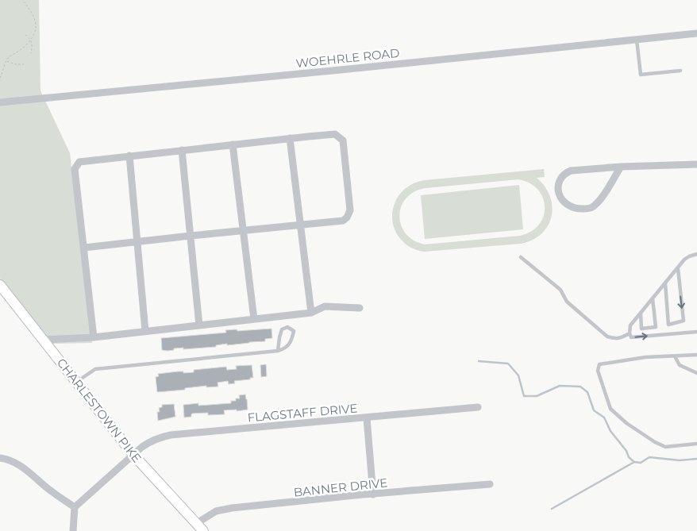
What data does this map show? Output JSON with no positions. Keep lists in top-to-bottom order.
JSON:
{
  "streets": {
    "street": [
      "WOEHRLE ROAD",
      "CHARLESTOWN PIKE",
      "FLAGSTAFF DRIVE",
      "BANNER DRIVE"
    ]
  },
  "crossings": [
    ["CHARLESTOWN PIKE", "FLAGSTAFF DRIVE"],
    ["CHARLESTOWN PIKE", "BANNER DRIVE"]
  ]
}
